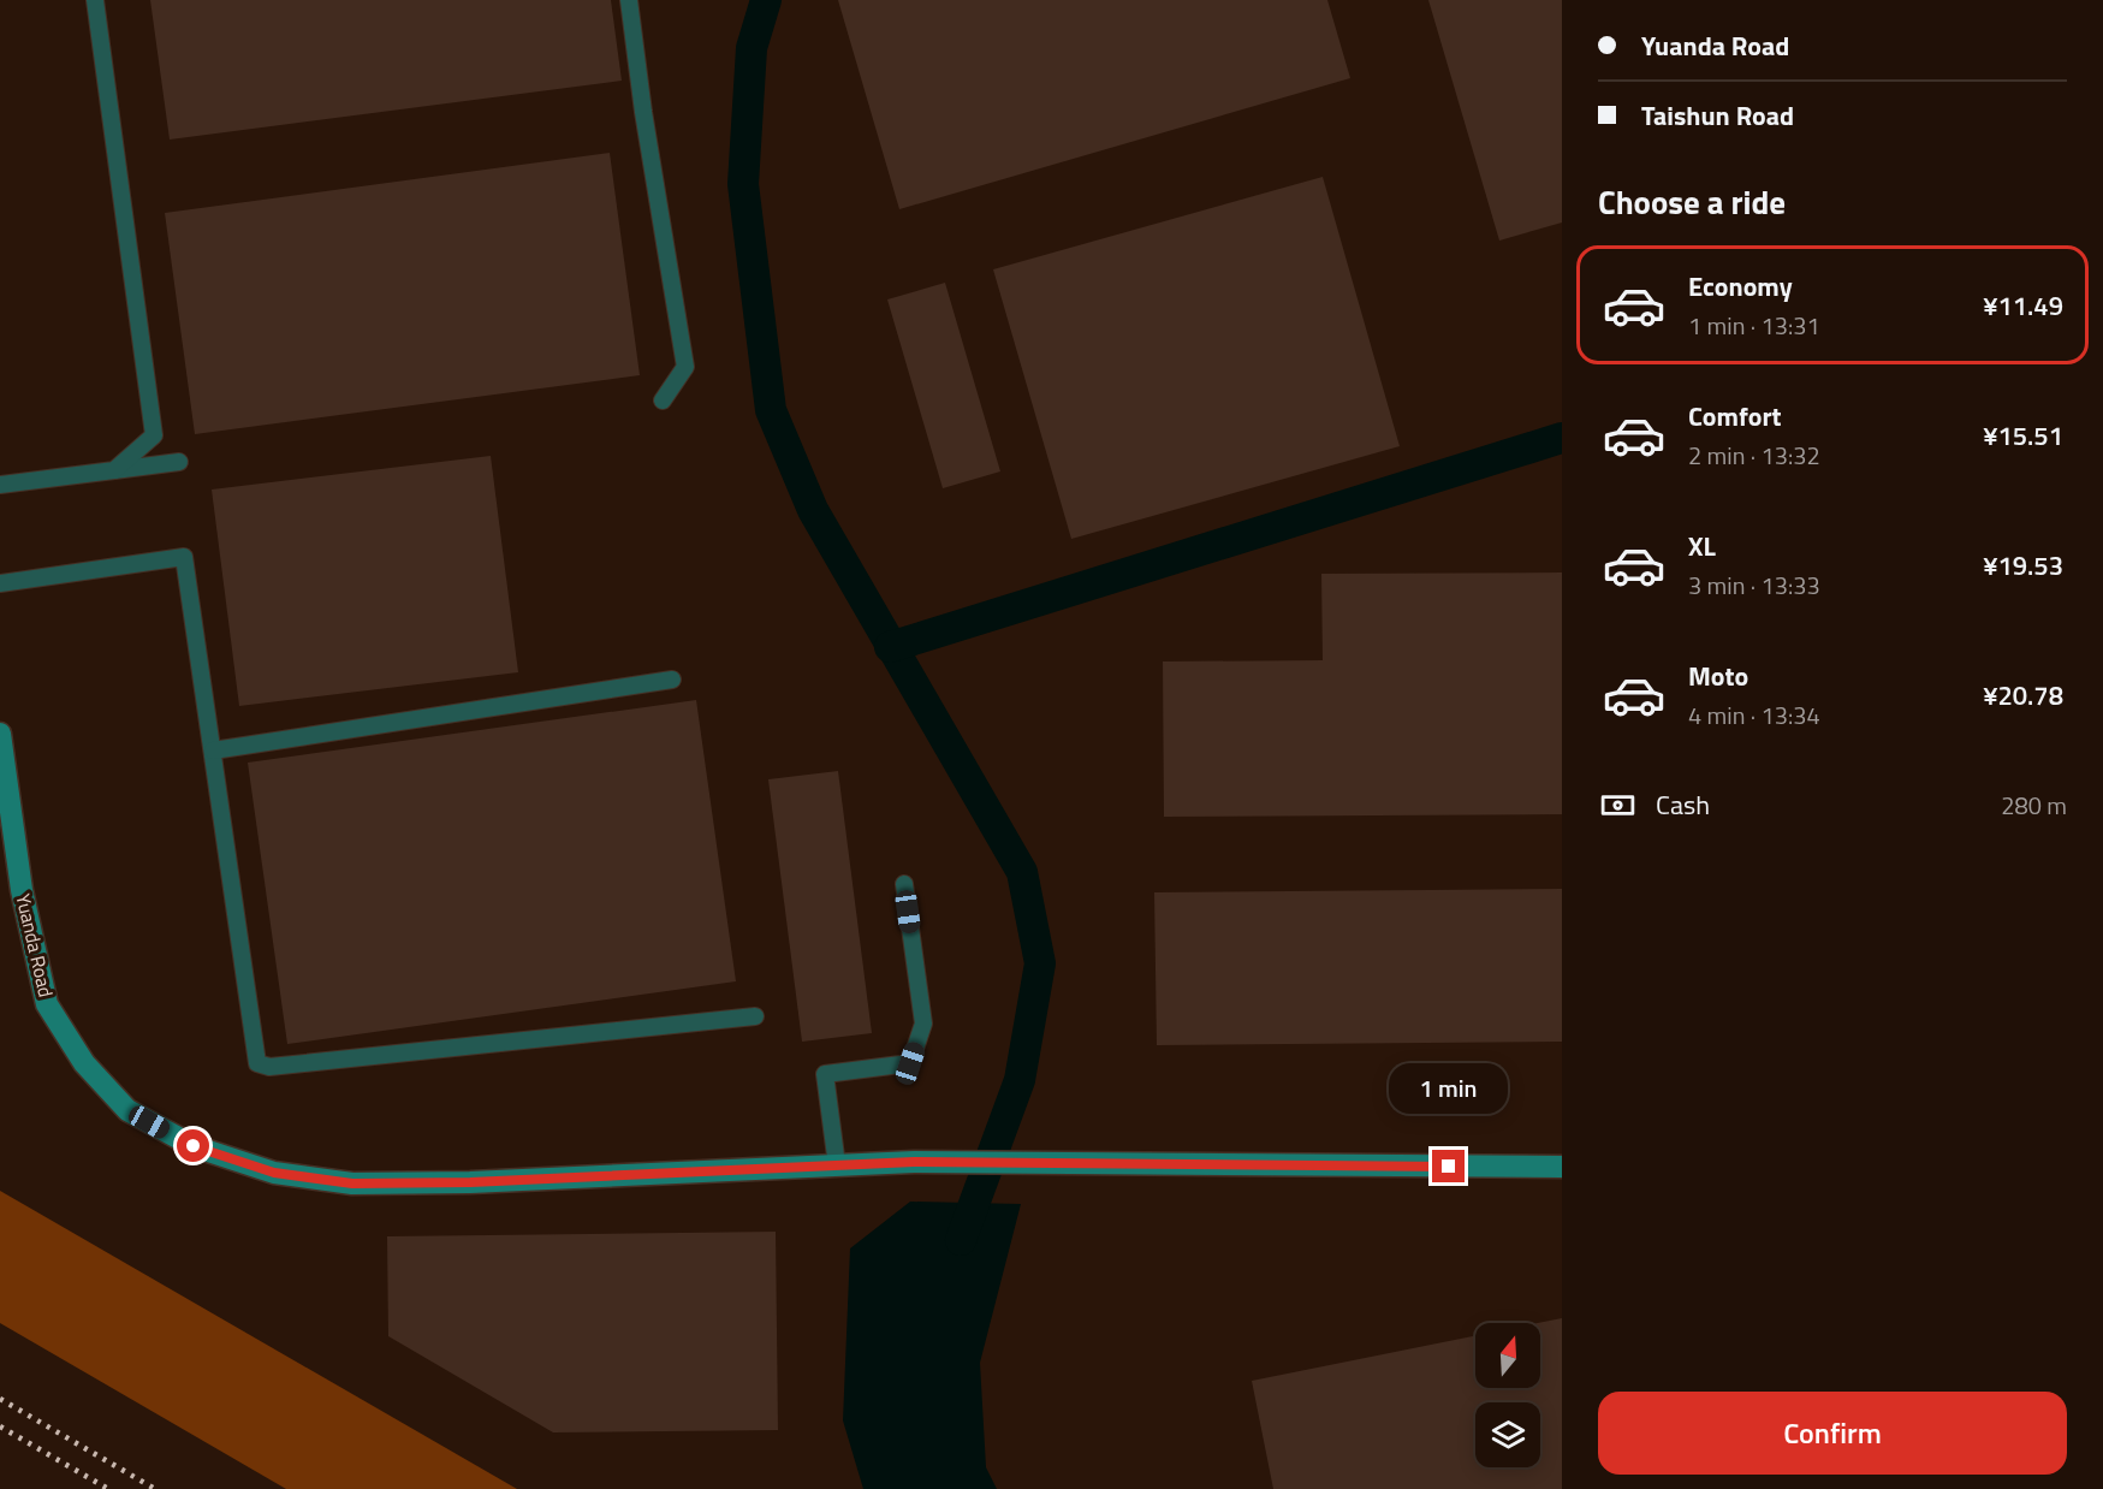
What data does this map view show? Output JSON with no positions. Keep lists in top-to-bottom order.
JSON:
{
  "streets": {
    "street": ["Yuanda Road"]
  },
  "north": "top",
  "page": {
    "banner": ["Yuanda Road", "Taishun Road"],
    "heading": "Choose a ride",
    "list": [
      {
        "name": "Economy",
        "note": "1 min · 13:31",
        "value": "¥11.49"
      },
      {
        "name": "Comfort",
        "note": "2 min · 13:32",
        "value": "¥15.51"
      },
      {
        "name": "XL",
        "note": "3 min · 13:33",
        "value": "¥19.53"
      },
      {
        "name": "Moto",
        "note": "4 min · 13:34",
        "value": "¥20.78"
      }
    ],
    "pay": ["Cash", "280 m"],
    "bubble": "1 min",
    "buttons": "Confirm"
  }
}
